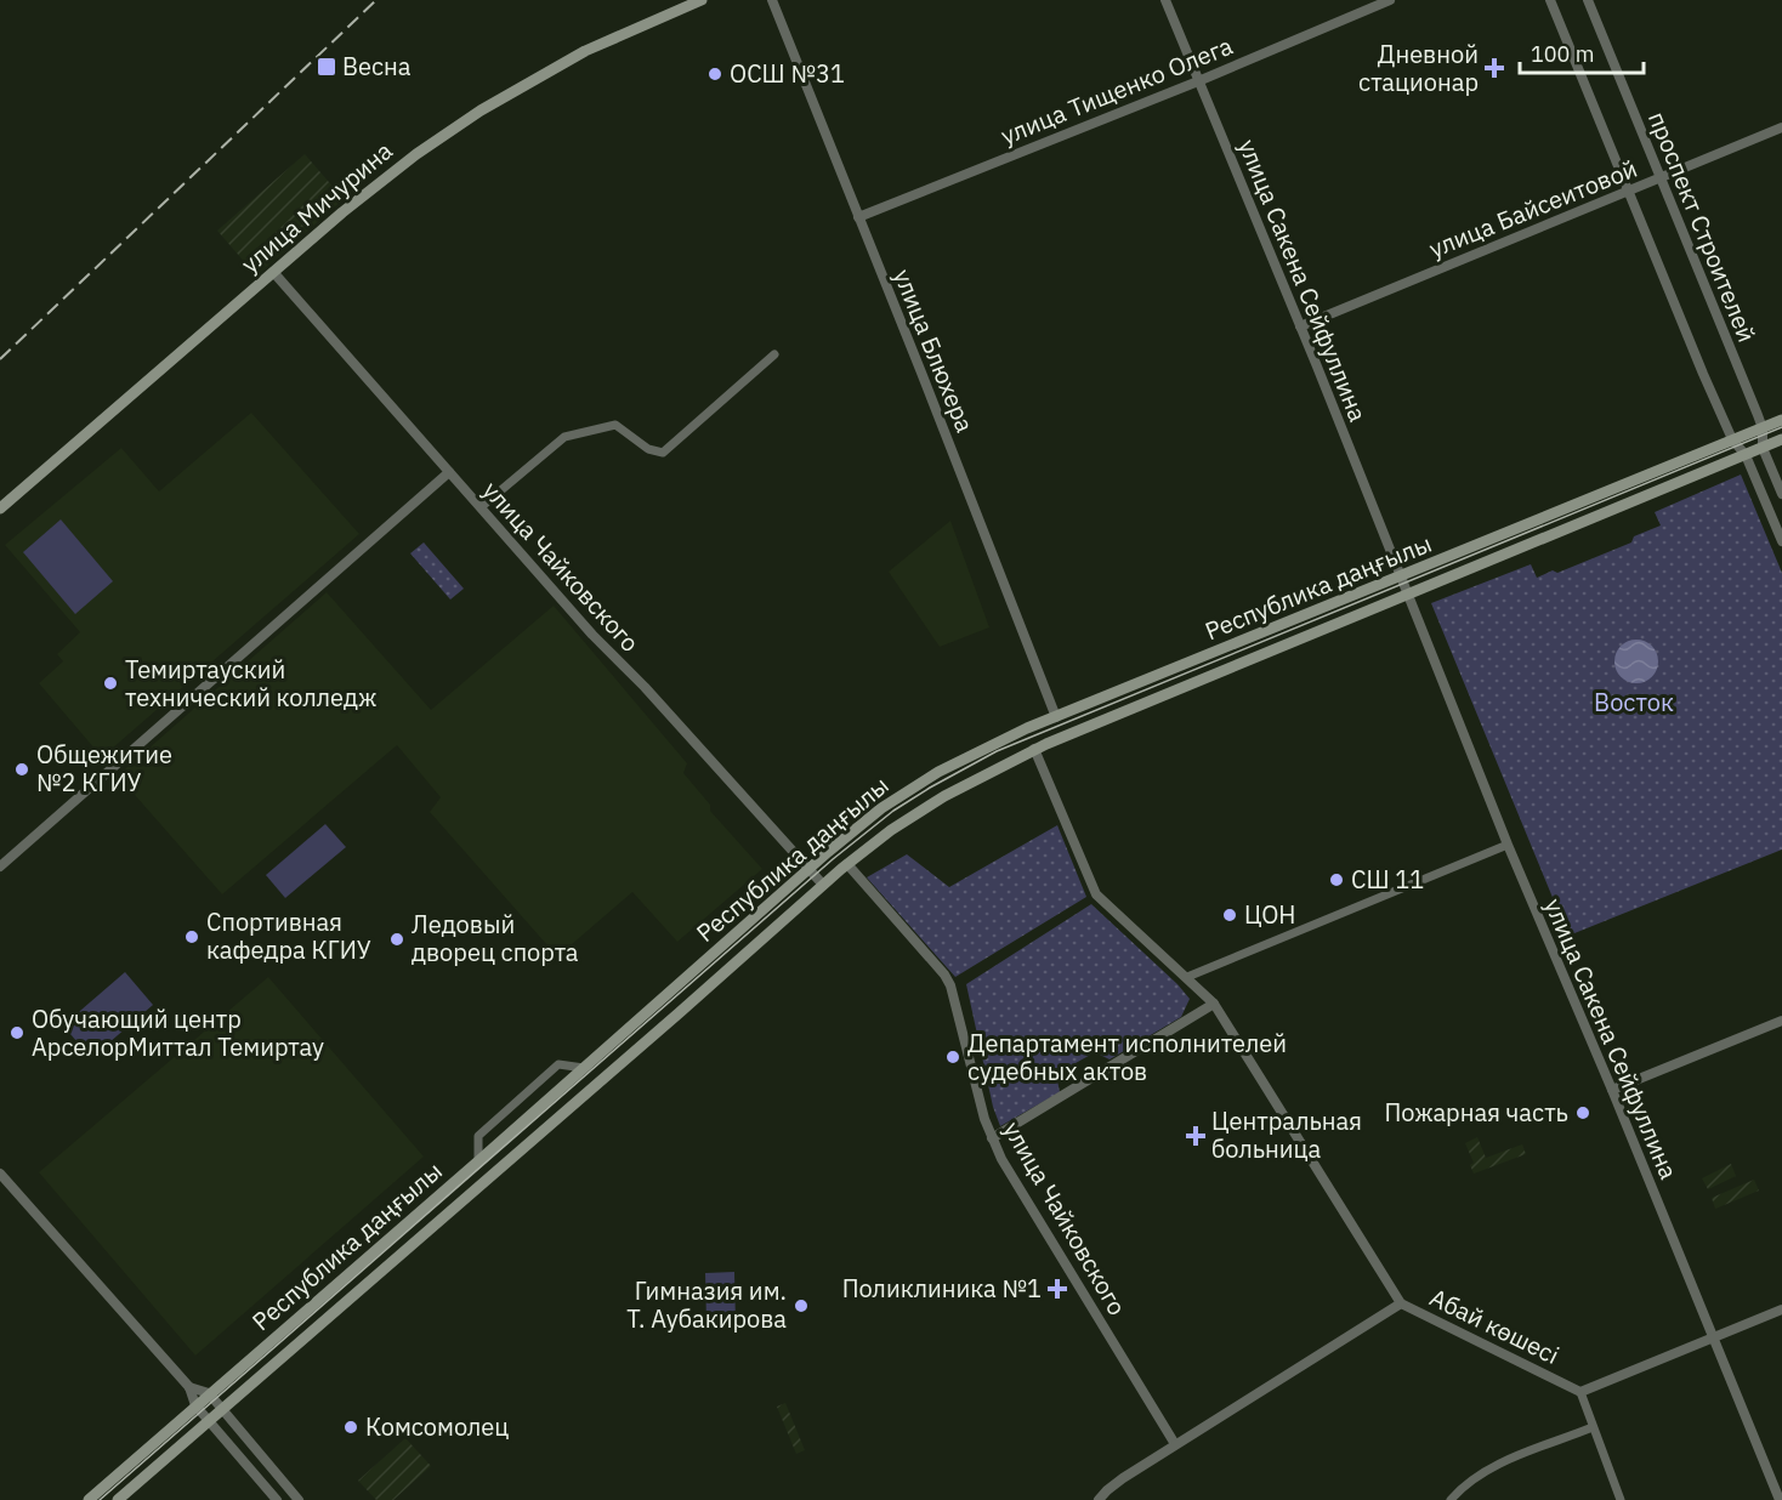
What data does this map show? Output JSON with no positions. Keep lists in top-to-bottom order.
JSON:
{
  "streets": {
    "main road": ["улица Мичурина", "Республика даңғылы"],
    "street": [
      "улица Тищенко Олега",
      "улица Байсеитовой",
      "проспект Строителей",
      "улица Сакена Сейфуллина",
      "улица Блюхера",
      "улица Чайковского",
      "Абай көшесі"
    ]
  },
  "crossings": [
    ["улица Тищенко Олега", "улица Сакена Сейфуллина"],
    ["улица Тищенко Олега", "улица Блюхера"],
    ["улица Мичурина", "улица Чайковского"],
    ["улица Байсеитовой", "проспект Строителей"],
    ["улица Байсеитовой", "улица Сакена Сейфуллина"],
    ["проспект Строителей", "Республика даңғылы"],
    ["улица Сакена Сейфуллина", "Республика даңғылы"],
    ["улица Блюхера", "Республика даңғылы"],
    ["улица Чайковского", "Республика даңғылы"],
    ["улица Чайковского", "Абай көшесі"]
  ],
  "parks": ["Восток"],
  "places": {
    "transit": ["Весна"],
    "health": ["Дневной стационар", "Центральная больница", "Поликлиника №1"],
    "other": [
      "ОСШ №31",
      "Темиртауский технический колледж",
      "Общежитие №2 КГИУ",
      "СШ 11",
      "ЦОН",
      "Спортивная кафедра КГИУ",
      "Ледовый дворец спорта",
      "Обучающий центр АрселорМиттал Темиртау",
      "Департамент исполнителей судебных актов",
      "Пожарная часть",
      "Гимназия им. Т. Аубакирова",
      "Комсомолец"
    ]
  },
  "scale_bar": "100 m"
}
